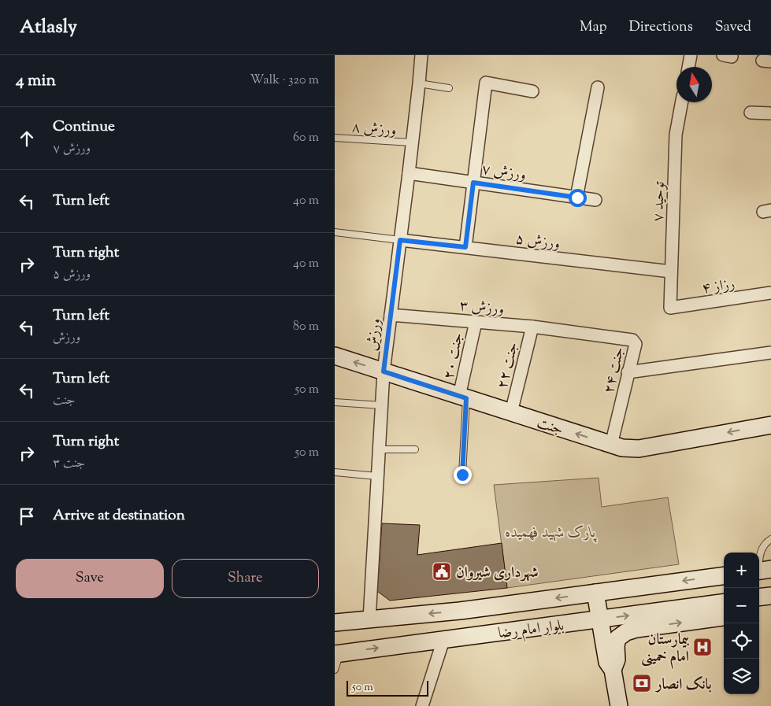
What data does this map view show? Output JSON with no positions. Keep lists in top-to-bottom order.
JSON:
{
  "streets": {
    "main road": ["جنت", "بلوار امام رضا"],
    "street": [
      "ورزش ۷",
      "توحید ۷",
      "ورزش ۵",
      "رزاز ۴",
      "ورزش ۳",
      "ورزش",
      "جنت ۲۰",
      "جنت ۲۲",
      "جنت ۲۴"
    ],
    "lane": ["ورزش ۸"]
  },
  "crossings": [
    ["ورزش ۸", "ورزش"],
    ["ورزش ۷", "ورزش"],
    ["توحید ۷", "ورزش ۵"],
    ["توحید ۷", "رزاز ۴"],
    ["ورزش ۵", "ورزش"],
    ["ورزش ۳", "ورزش"],
    ["ورزش ۳", "جنت ۲۰"],
    ["ورزش ۳", "جنت ۲۲"],
    ["ورزش ۳", "جنت ۲۴"],
    ["ورزش", "جنت"],
    ["ورزش", "بلوار امام رضا"],
    ["جنت ۲۰", "جنت"],
    ["جنت ۲۲", "جنت"],
    ["جنت ۲۴", "جنت"]
  ],
  "one_way": ["جنت"],
  "parks": ["پارک شهید فهمیده"],
  "places": {
    "public building": ["شهرداری شیروان"],
    "hospital": ["بیمارستان امام خمینی"],
    "bank": ["بانک انصار"]
  },
  "scale_bar": "50 m",
  "north": "top",
  "page": {
    "header": "Atlasly",
    "nav": ["Map", "Directions", "Saved"],
    "heading": ["4 min", "Walk · 320 m"],
    "list": [
      ["Continue", "ورزش ۷", "60 m"],
      ["Turn left", "40 m"],
      ["Turn right", "ورزش ۵", "40 m"],
      ["Turn left", "ورزش", "80 m"],
      ["Turn left", "جنت", "50 m"],
      ["Turn right", "جنت ۳", "50 m"],
      "Arrive at destination"
    ],
    "buttons": ["Save", "Share"],
    "map_buttons": ["+", "−"],
    "scale": "50 m"
  }
}
